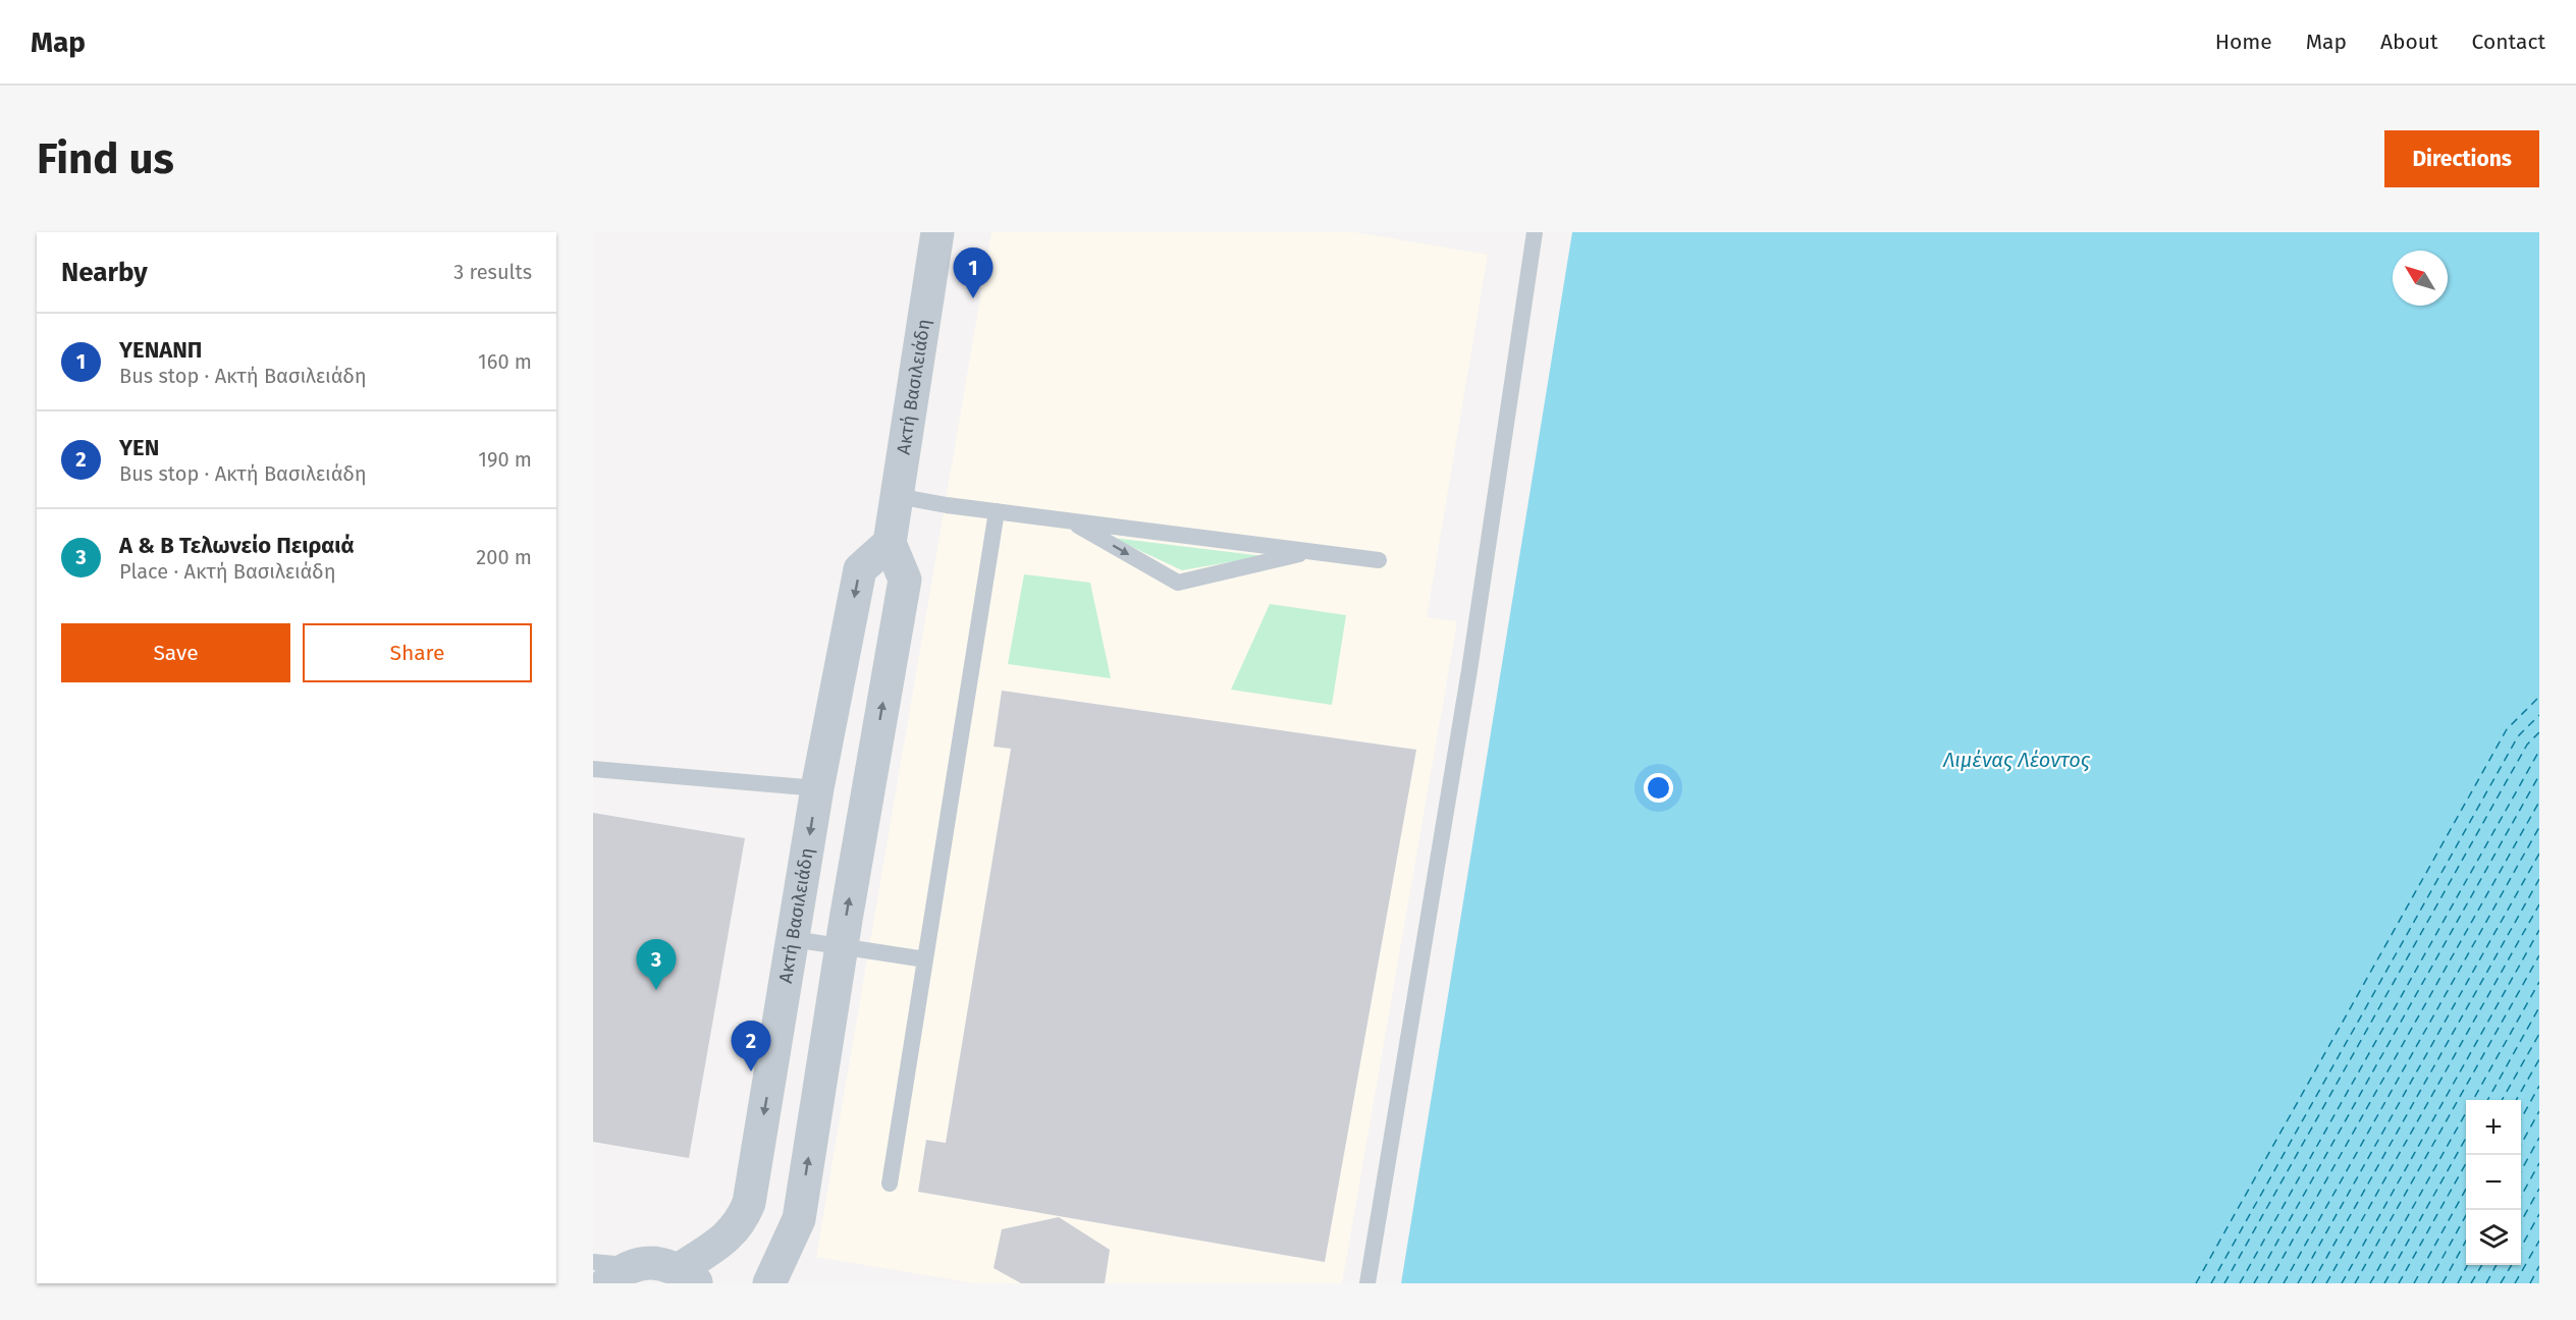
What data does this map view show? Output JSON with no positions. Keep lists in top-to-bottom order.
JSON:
{
  "streets": {
    "street": ["Ακτή Βασιλειάδη"]
  },
  "water": ["Λιμένας Λέοντος"],
  "north": "top left",
  "page": {
    "header": "Map",
    "nav": [
      "Home",
      "Map",
      "About",
      "Contact"
    ],
    "buttons": [
      "Directions",
      ["Save", "Share"]
    ],
    "title": "Find us",
    "heading": ["Nearby", "3 results"],
    "pins": ["1", "3", "2"],
    "list": [
      {
        "mark": "1",
        "name": "ΥΕΝΑΝΠ",
        "note": "Bus stop · Ακτή Βασιλειάδη",
        "value": "160 m"
      },
      {
        "mark": "2",
        "name": "ΥΕΝ",
        "note": "Bus stop · Ακτή Βασιλειάδη",
        "value": "190 m"
      },
      {
        "mark": "3",
        "name": "Α & Β Τελωνείο Πειραιά",
        "note": "Place · Ακτή Βασιλειάδη",
        "value": "200 m"
      }
    ],
    "map_buttons": ["+", "−"]
  }
}
